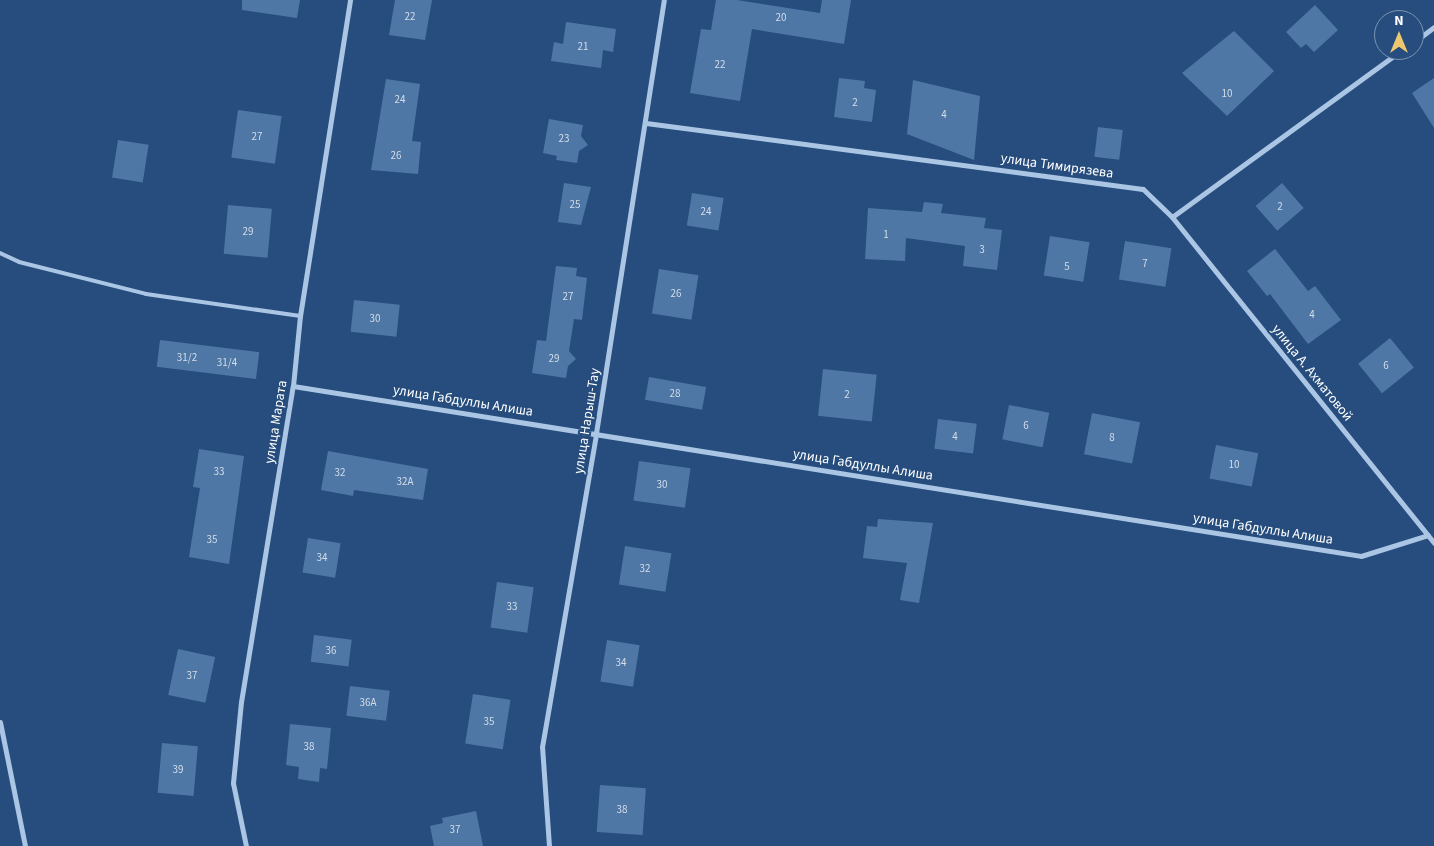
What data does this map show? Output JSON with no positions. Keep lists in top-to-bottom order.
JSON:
{
  "streets": {
    "street": [
      "улица Тимирязева",
      "улица А. Ахматовой",
      "улица Габдуллы Алиша",
      "улица Нарыш-Тау",
      "улица Марата"
    ]
  },
  "crossings": [
    ["улица Тимирязева", "улица А. Ахматовой"],
    ["улица Тимирязева", "улица Нарыш-Тау"],
    ["улица А. Ахматовой", "улица Габдуллы Алиша"],
    ["улица Габдуллы Алиша", "улица Нарыш-Тау"],
    ["улица Габдуллы Алиша", "улица Марата"]
  ],
  "house_numbers": [
    "22",
    "20",
    "21",
    "22",
    "10",
    "24",
    "2",
    "4",
    "27",
    "23",
    "26",
    "25",
    "2",
    "24",
    "29",
    "1",
    "3",
    "7",
    "5",
    "26",
    "27",
    "4",
    "30",
    "31/2",
    "29",
    "31/4",
    "6",
    "28",
    "2",
    "6",
    "4",
    "8",
    "10",
    "33",
    "32",
    "32А",
    "30",
    "35",
    "34",
    "32",
    "33",
    "36",
    "34",
    "37",
    "36А",
    "35",
    "38",
    "39",
    "38",
    "37"
  ],
  "north": "top"
}
